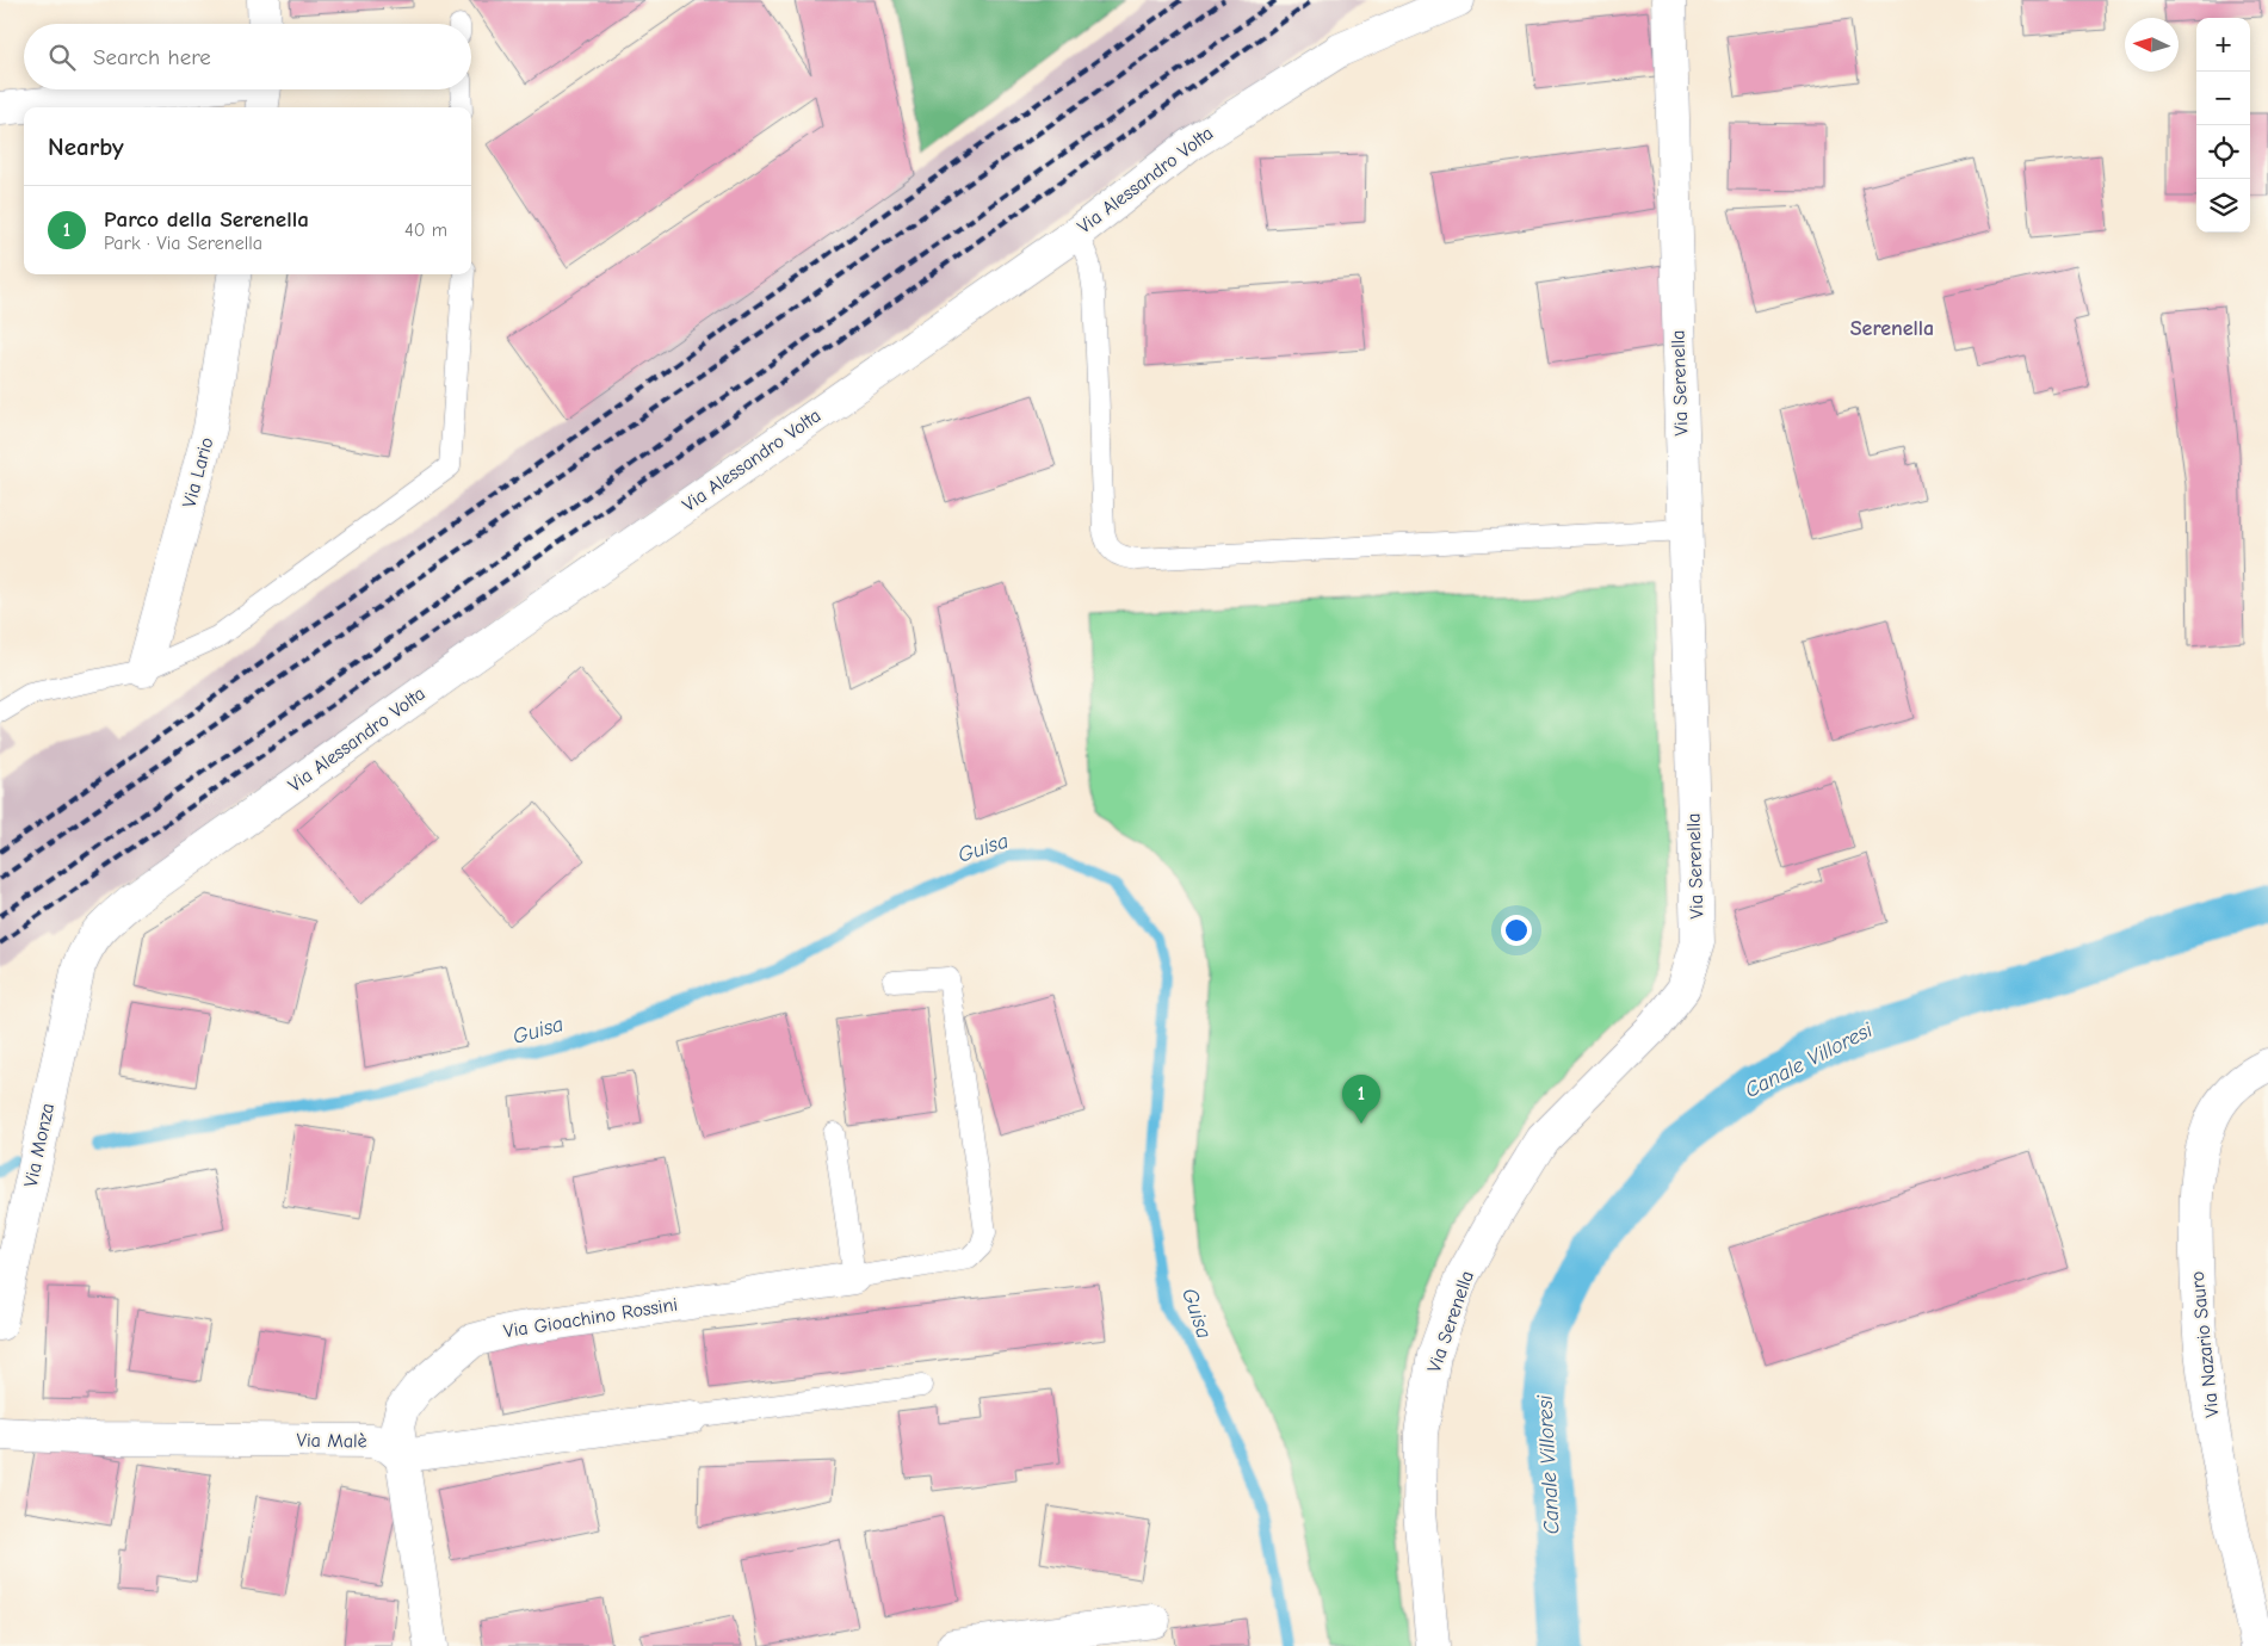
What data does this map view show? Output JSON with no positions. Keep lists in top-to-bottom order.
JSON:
{
  "streets": {
    "street": [
      "Via Alessandro Volta",
      "Via Serenella",
      "Via Lario",
      "Via Monza",
      "Via Gioachino Rossini",
      "Via Nazario Sauro",
      "Via Malè"
    ]
  },
  "crossings": [
    ["Via Alessandro Volta", "Via Monza"],
    ["Via Gioachino Rossini", "Via Malè"]
  ],
  "districts": ["Serenella"],
  "water": ["Guisa", "Canale Villoresi"],
  "north": "left",
  "page": {
    "map_buttons": ["+", "−"],
    "search": "Search here",
    "heading": "Nearby",
    "list": [
      {
        "mark": "1",
        "name": "Parco della Serenella",
        "note": "Park · Via Serenella",
        "value": "40 m"
      }
    ],
    "pins": "1"
  }
}
